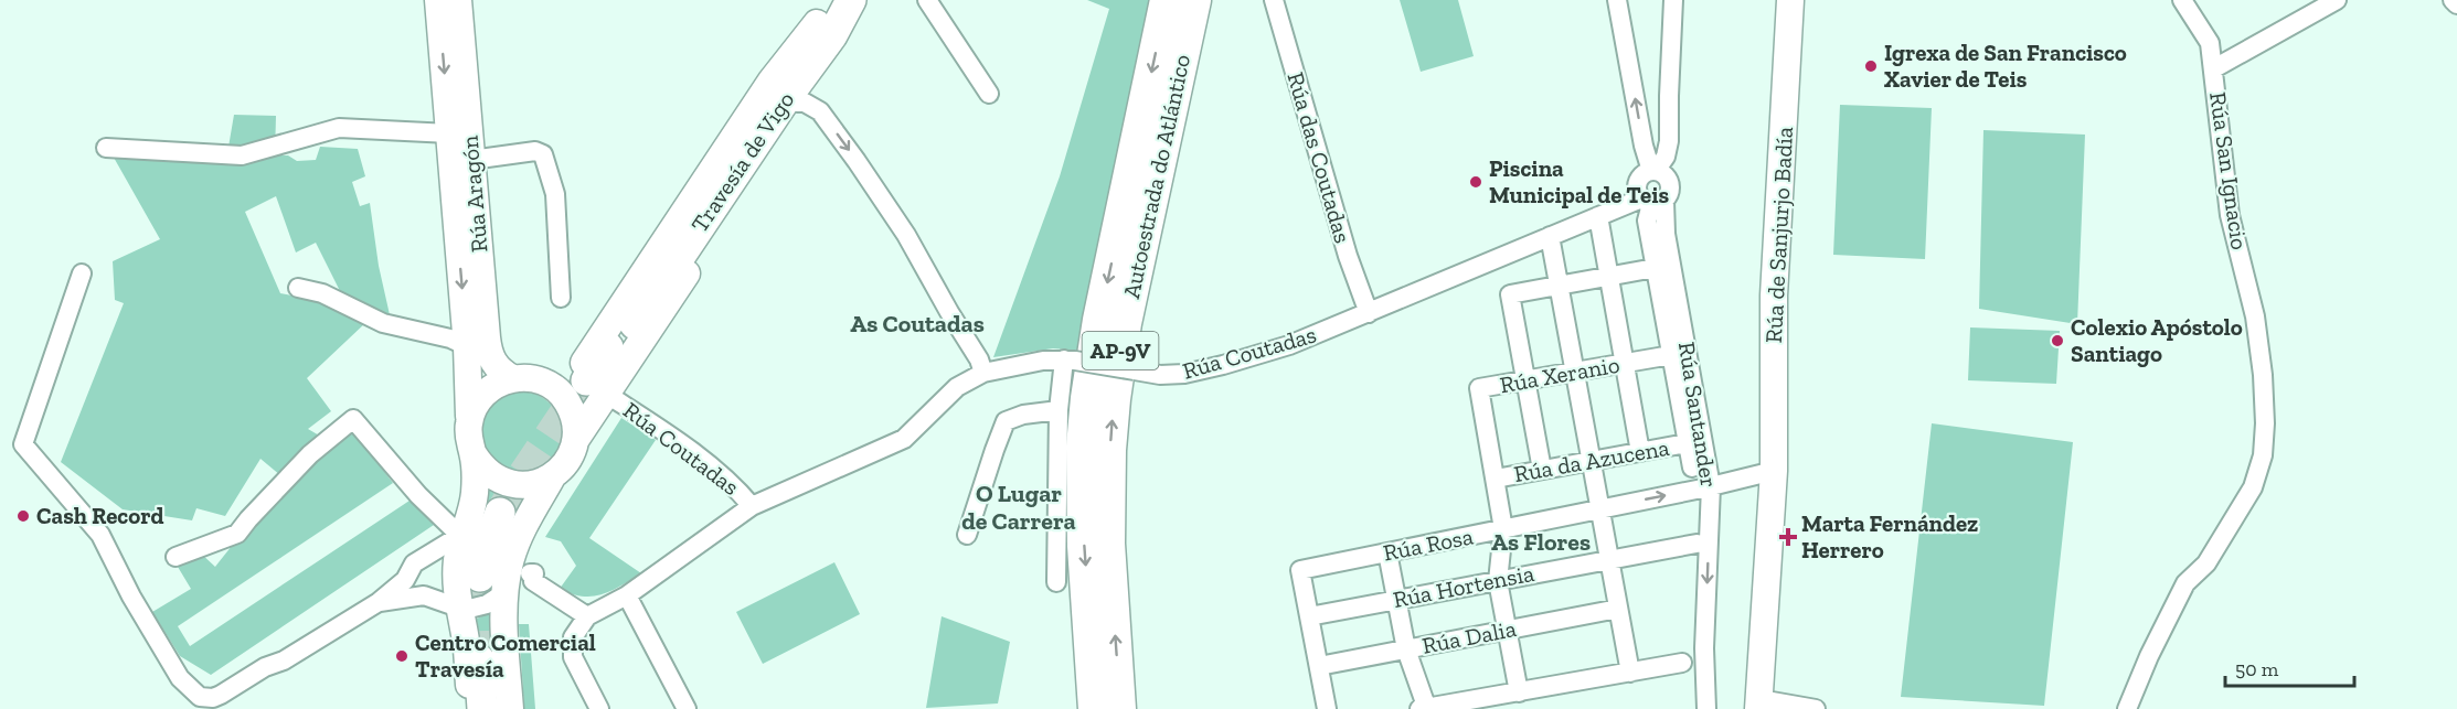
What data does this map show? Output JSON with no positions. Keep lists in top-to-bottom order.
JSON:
{
  "streets": {
    "highway": ["Autoestrada do Atlántico", "AP-9V"],
    "main road": ["Travesía de Vigo", "Rúa Aragón", "Rúa de Sanjurjo Badía"],
    "street": [
      "Rúa das Coutadas",
      "Rúa San Ignacio",
      "Rúa Coutadas",
      "Rúa Xeranio",
      "Rúa Santander",
      "Rúa da Azucena",
      "Rúa Rosa",
      "Rúa Hortensia",
      "Rúa Dalia"
    ]
  },
  "crossings": [
    ["Rúa das Coutadas", "Rúa Coutadas"],
    ["Rúa Coutadas", "Rúa Santander"],
    ["Rúa Xeranio", "Rúa da Azucena"],
    ["Rúa Xeranio", "Rúa Rosa"],
    ["Rúa Xeranio", "Rúa Hortensia"],
    ["Rúa Xeranio", "Rúa Dalia"],
    ["Rúa Santander", "Rúa Rosa"],
    ["Rúa Rosa", "Rúa Hortensia"]
  ],
  "districts": ["As Coutadas", "O Lugar de Carrera", "As Flores"],
  "places": {
    "other": [
      "Igrexa de San Francisco Xavier de Teis",
      "Piscina Municipal de Teis",
      "Colexio Apóstolo Santiago",
      "Cash Record",
      "Centro Comercial Travesía"
    ],
    "health": ["Marta Fernández Herrero"]
  },
  "scale_bar": "50 m"
}
